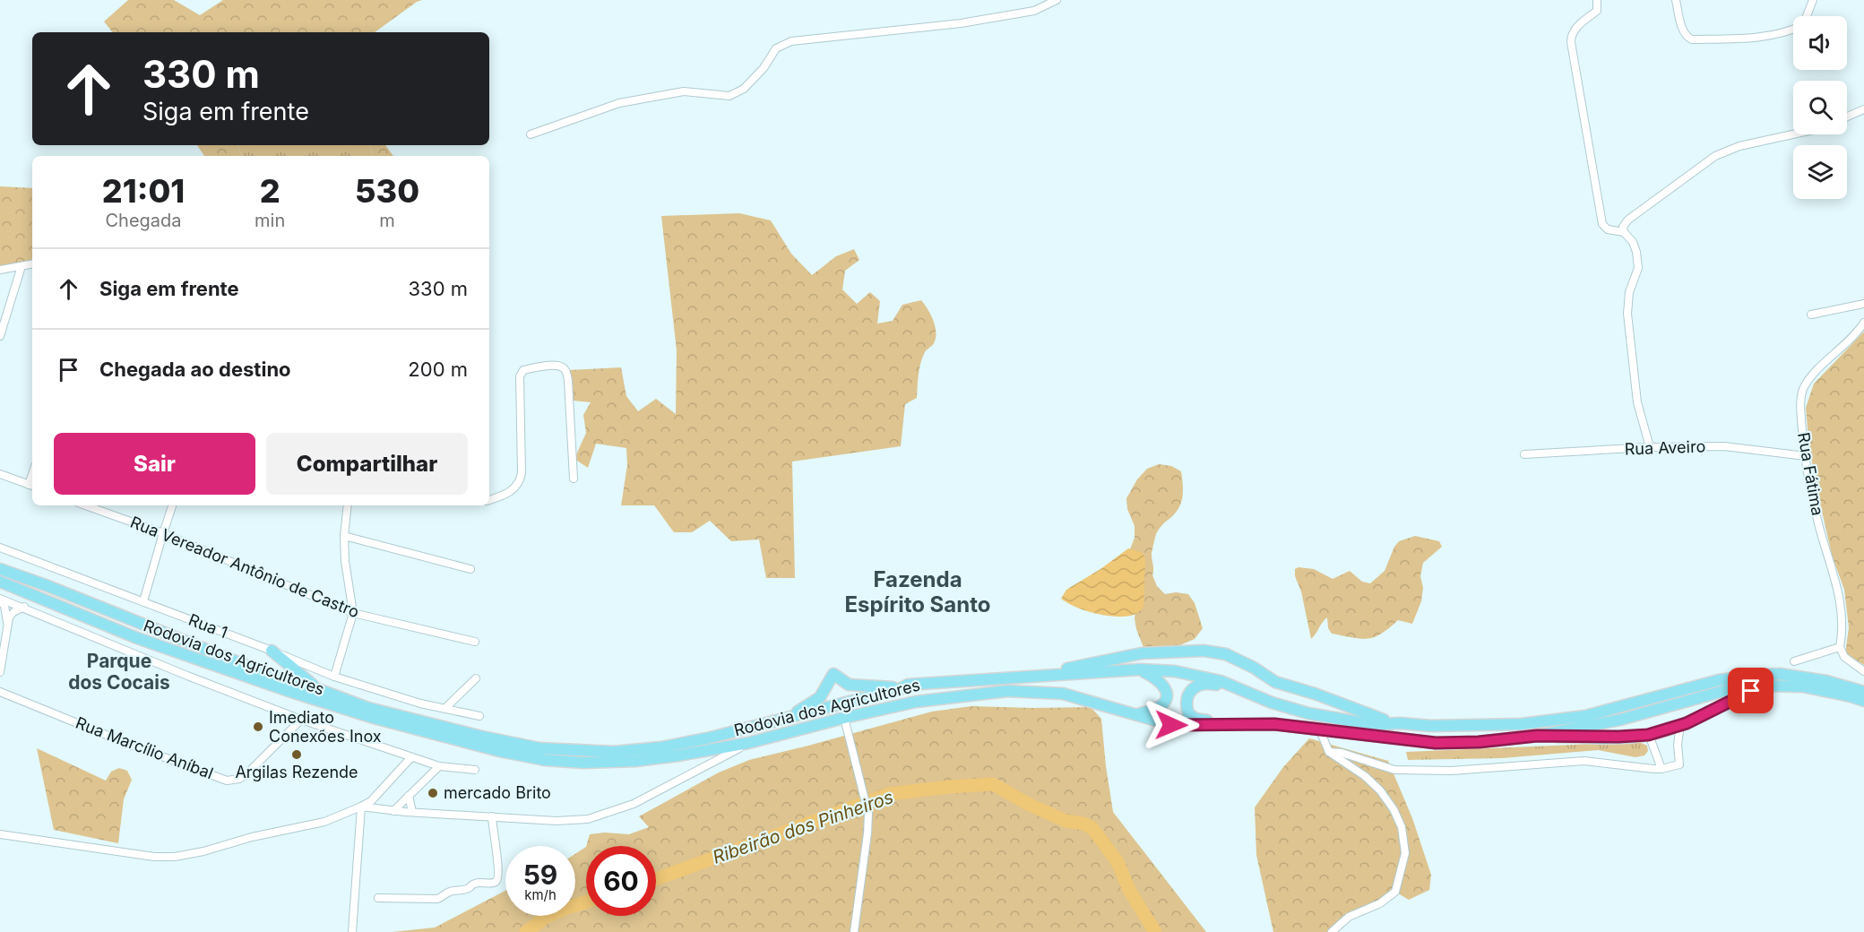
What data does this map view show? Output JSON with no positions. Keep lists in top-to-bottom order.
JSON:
{
  "streets": {
    "main road": ["Rodovia dos Agricultores"],
    "street": [
      "Rua Aveiro",
      "Rua Fátima",
      "Rua Vereador Antônio de Castro",
      "Rua 1",
      "Rua Marcílio Aníbal"
    ]
  },
  "crossings": [
    ["Rua Aveiro", "Rua Fátima"]
  ],
  "districts": ["Fazenda Espírito Santo", "Parque dos Cocais"],
  "water": ["Ribeirão dos Pinheiros"],
  "places": ["Imediato Conexões Inox", "Argilas Rezende", "mercado Brito"],
  "page": {
    "turn": ["330 m", "Siga em frente"],
    "eta": [
      "21:01",
      "Chegada",
      "2",
      "min",
      "530",
      "m"
    ],
    "list": [
      {
        "name": "Siga em frente",
        "value": "330 m"
      },
      {
        "name": "Chegada ao destino",
        "value": "200 m"
      }
    ],
    "buttons": ["Sair", "Compartilhar"],
    "speed": "59 km/h",
    "limit": "60"
  }
}
